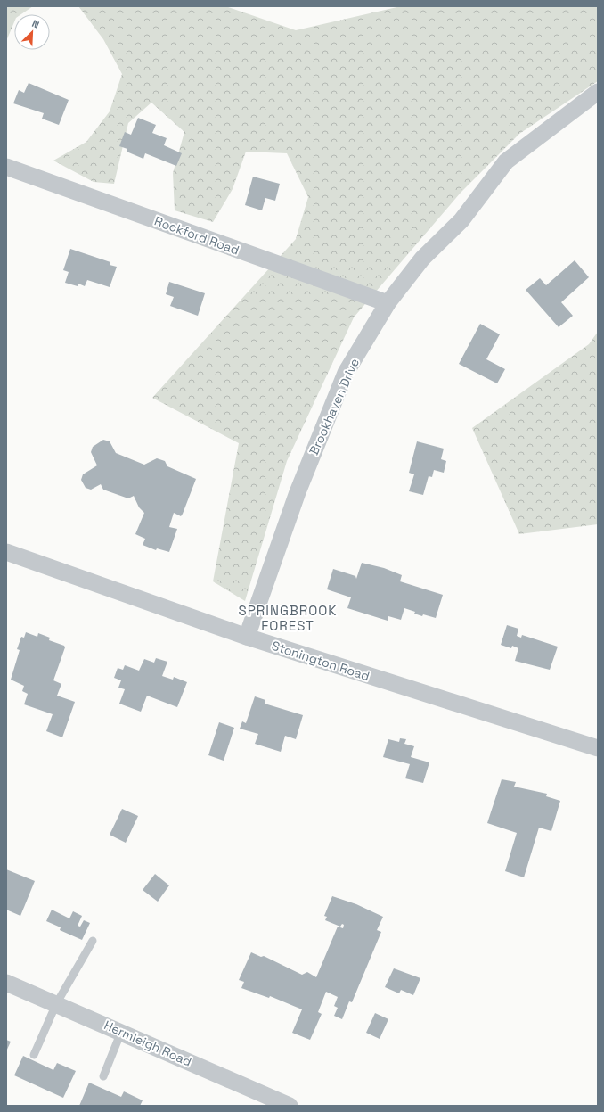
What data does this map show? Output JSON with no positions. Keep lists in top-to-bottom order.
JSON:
{
  "streets": {
    "street": [
      "Rockford Road",
      "Brookhaven Drive",
      "Stonington Road",
      "Hermleigh Road"
    ]
  },
  "crossings": [
    ["Rockford Road", "Brookhaven Drive"],
    ["Brookhaven Drive", "Stonington Road"]
  ],
  "districts": ["SPRINGBROOK FOREST"],
  "north": "top right"
}
